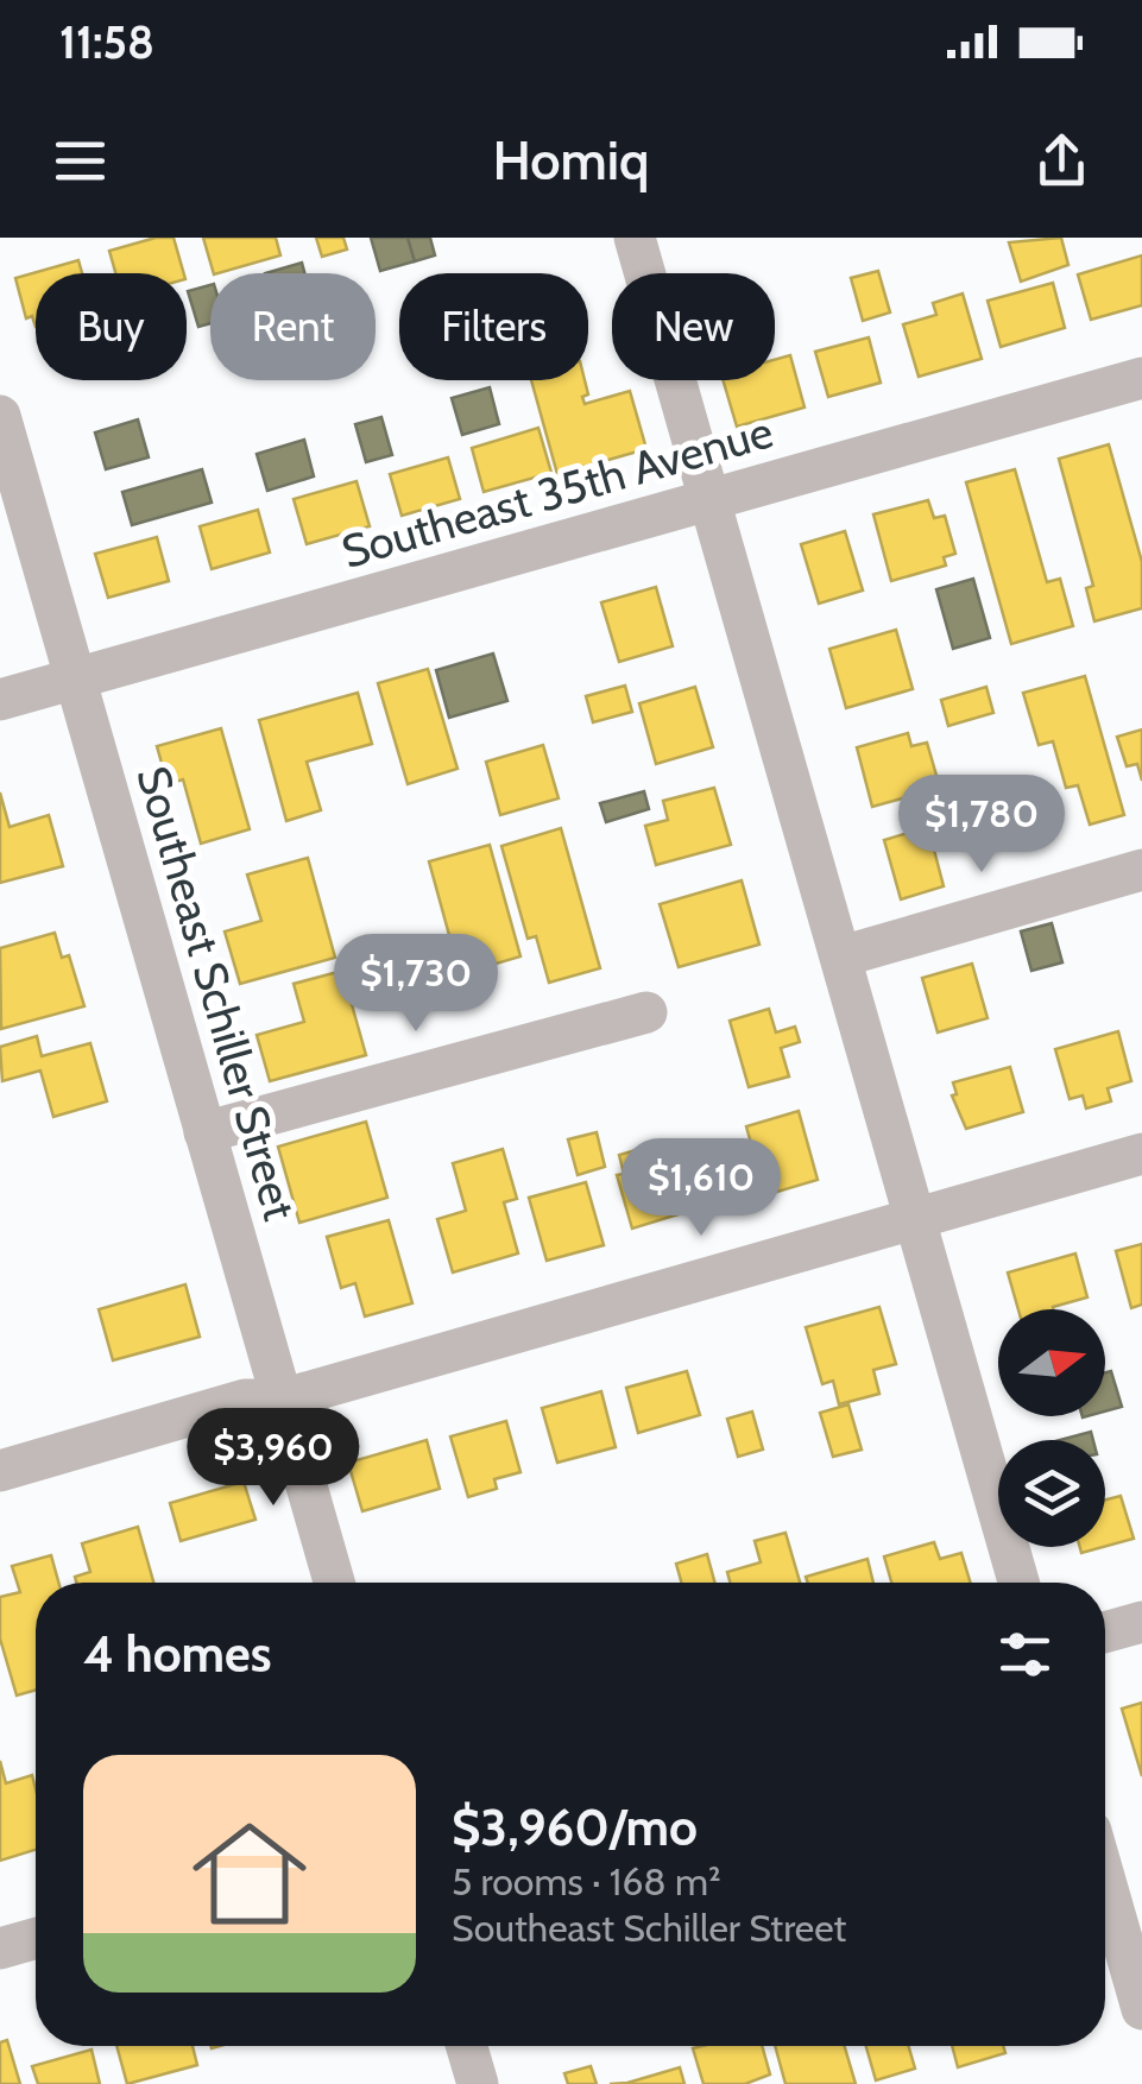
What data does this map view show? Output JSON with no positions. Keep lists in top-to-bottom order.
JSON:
{
  "streets": {
    "street": ["Southeast 35th Avenue", "Southeast Schiller Street"]
  },
  "crossings": [
    ["Southeast 35th Avenue", "Southeast Schiller Street"]
  ],
  "north": "right",
  "page": {
    "status": "11:58",
    "header": "Homiq",
    "chip": [
      "Buy",
      "Rent",
      "Filters",
      "New"
    ],
    "price": [
      "$1,780",
      "$1,730",
      "$1,610",
      "$3,960"
    ],
    "heading": "4 homes",
    "list": [
      {
        "name": "$3,960/mo",
        "note": "5 rooms · 168 m² · Southeast Schiller Street"
      }
    ]
  }
}
